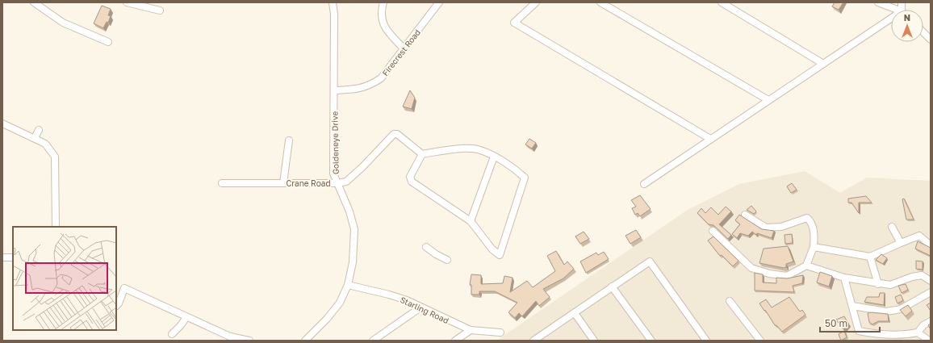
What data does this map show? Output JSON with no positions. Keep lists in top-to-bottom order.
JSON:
{
  "streets": {
    "street": [
      "Firecrest Road",
      "Goldeneye Drive",
      "Crane Road",
      "Starling Road"
    ]
  },
  "crossings": [
    ["Firecrest Road", "Goldeneye Drive"],
    ["Goldeneye Drive", "Crane Road"],
    ["Goldeneye Drive", "Starling Road"]
  ],
  "scale_bar": "50 m",
  "north": "top"
}
